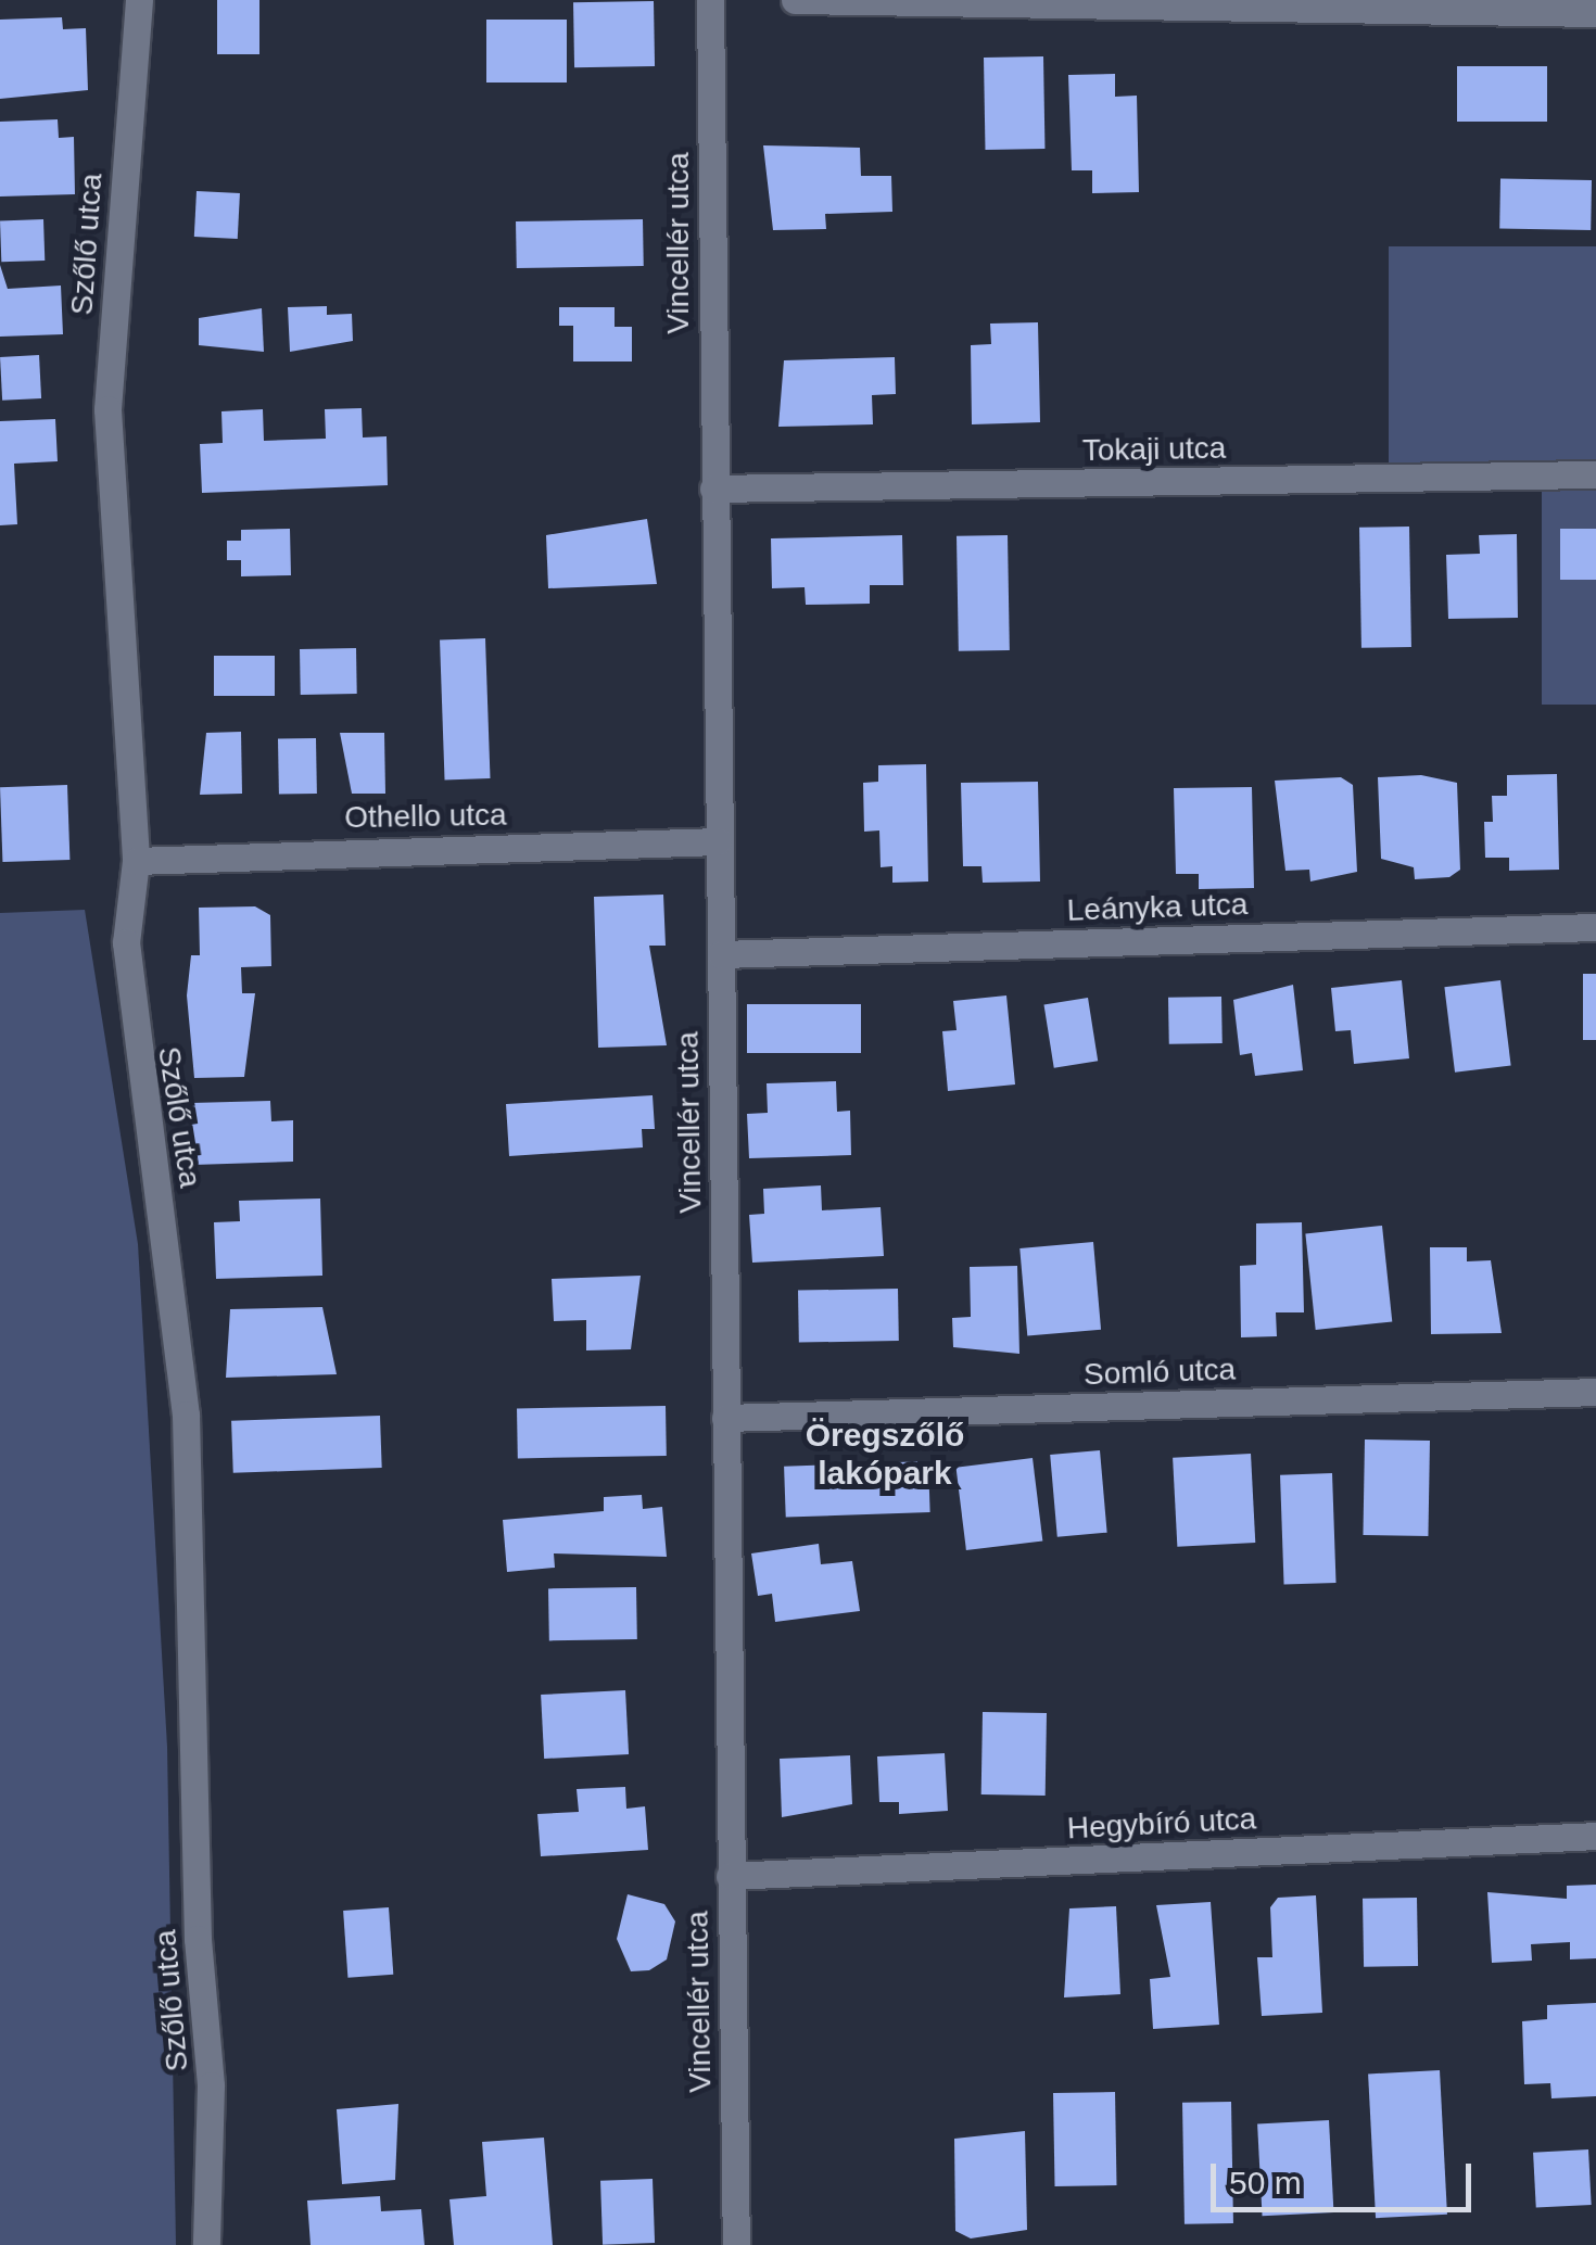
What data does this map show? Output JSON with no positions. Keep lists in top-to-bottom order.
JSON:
{
  "streets": {
    "street": [
      "Vincellér utca",
      "Szőlő utca",
      "Tokaji utca",
      "Othello utca",
      "Leányka utca",
      "Somló utca",
      "Hegybíró utca"
    ]
  },
  "crossings": [
    ["Vincellér utca", "Tokaji utca"],
    ["Vincellér utca", "Othello utca"],
    ["Vincellér utca", "Leányka utca"],
    ["Vincellér utca", "Somló utca"],
    ["Vincellér utca", "Hegybíró utca"],
    ["Szőlő utca", "Othello utca"]
  ],
  "districts": ["Öregszőlő lakópark"],
  "scale_bar": "50 m"
}
